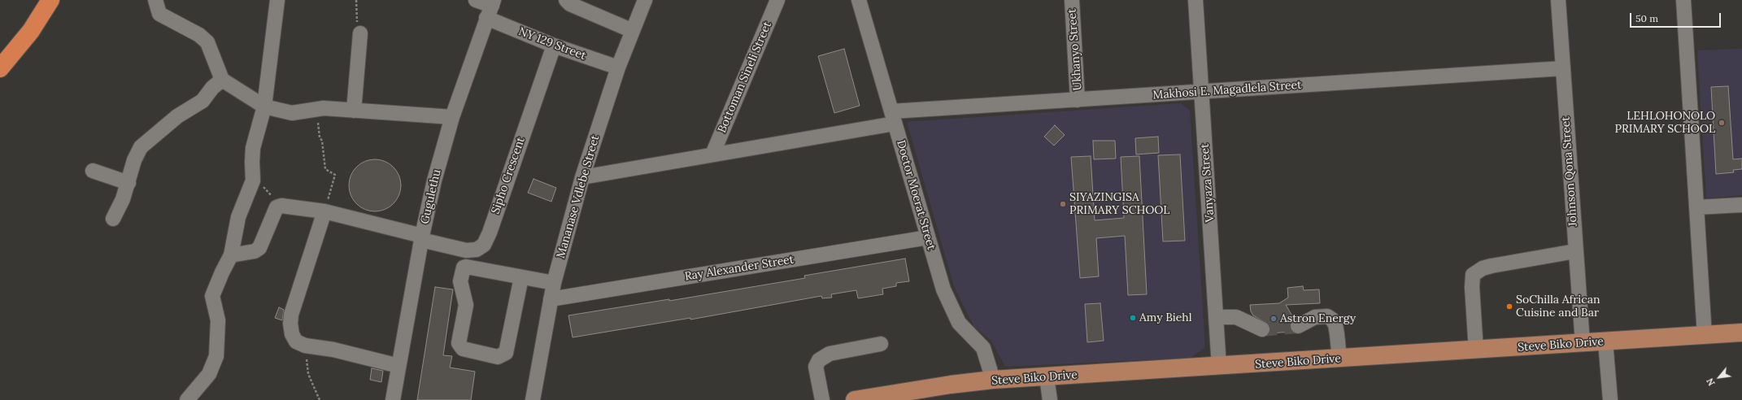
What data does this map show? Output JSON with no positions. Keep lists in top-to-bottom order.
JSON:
{
  "streets": {
    "main road": ["Steve Biko Drive"],
    "street": [
      "NY 129 Street",
      "Ukhanyo Street",
      "Bottoman Sineli Street",
      "Makhosi E. Magadlela Street",
      "Johnson Qona Street",
      "Sipho Crescent",
      "Vanyaza Street",
      "Doctor Moerat Street",
      "Gugulethu",
      "Mananase Vdlebe Street",
      "Ray Alexander Street"
    ]
  },
  "crossings": [
    ["NY 129 Street", "Sipho Crescent"],
    ["NY 129 Street", "Gugulethu"],
    ["NY 129 Street", "Mananase Vdlebe Street"],
    ["Ukhanyo Street", "Makhosi E. Magadlela Street"],
    ["Bottoman Sineli Street", "Makhosi E. Magadlela Street"],
    ["Makhosi E. Magadlela Street", "Johnson Qona Street"],
    ["Makhosi E. Magadlela Street", "Vanyaza Street"],
    ["Makhosi E. Magadlela Street", "Doctor Moerat Street"],
    ["Makhosi E. Magadlela Street", "Mananase Vdlebe Street"],
    ["Johnson Qona Street", "Steve Biko Drive"],
    ["Sipho Crescent", "Gugulethu"],
    ["Vanyaza Street", "Steve Biko Drive"],
    ["Doctor Moerat Street", "Ray Alexander Street"],
    ["Doctor Moerat Street", "Steve Biko Drive"],
    ["Mananase Vdlebe Street", "Ray Alexander Street"]
  ],
  "places": [
    "LEHLOHONOLO PRIMARY SCHOOL",
    "SIYAZINGISA PRIMARY SCHOOL",
    "SoChilla African Cuisine and Bar",
    "Amy Biehl",
    "Astron Energy"
  ],
  "scale_bar": "50 m",
  "north": "bottom left"
}
